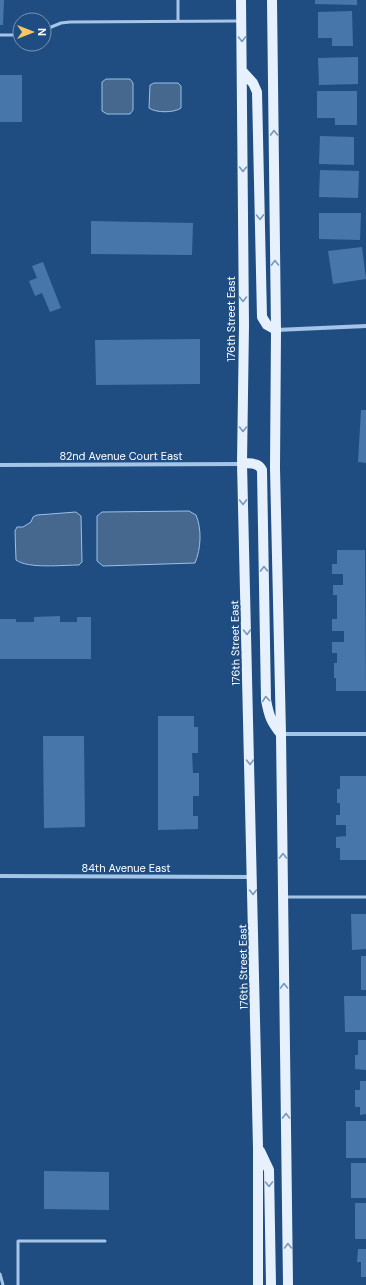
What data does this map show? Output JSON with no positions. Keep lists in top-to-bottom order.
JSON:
{
  "streets": {
    "main road": ["176th Street East"],
    "street": ["82nd Avenue Court East", "84th Avenue East"]
  },
  "crossings": [
    ["176th Street East", "82nd Avenue Court East"],
    ["176th Street East", "84th Avenue East"]
  ],
  "north": "right"
}
